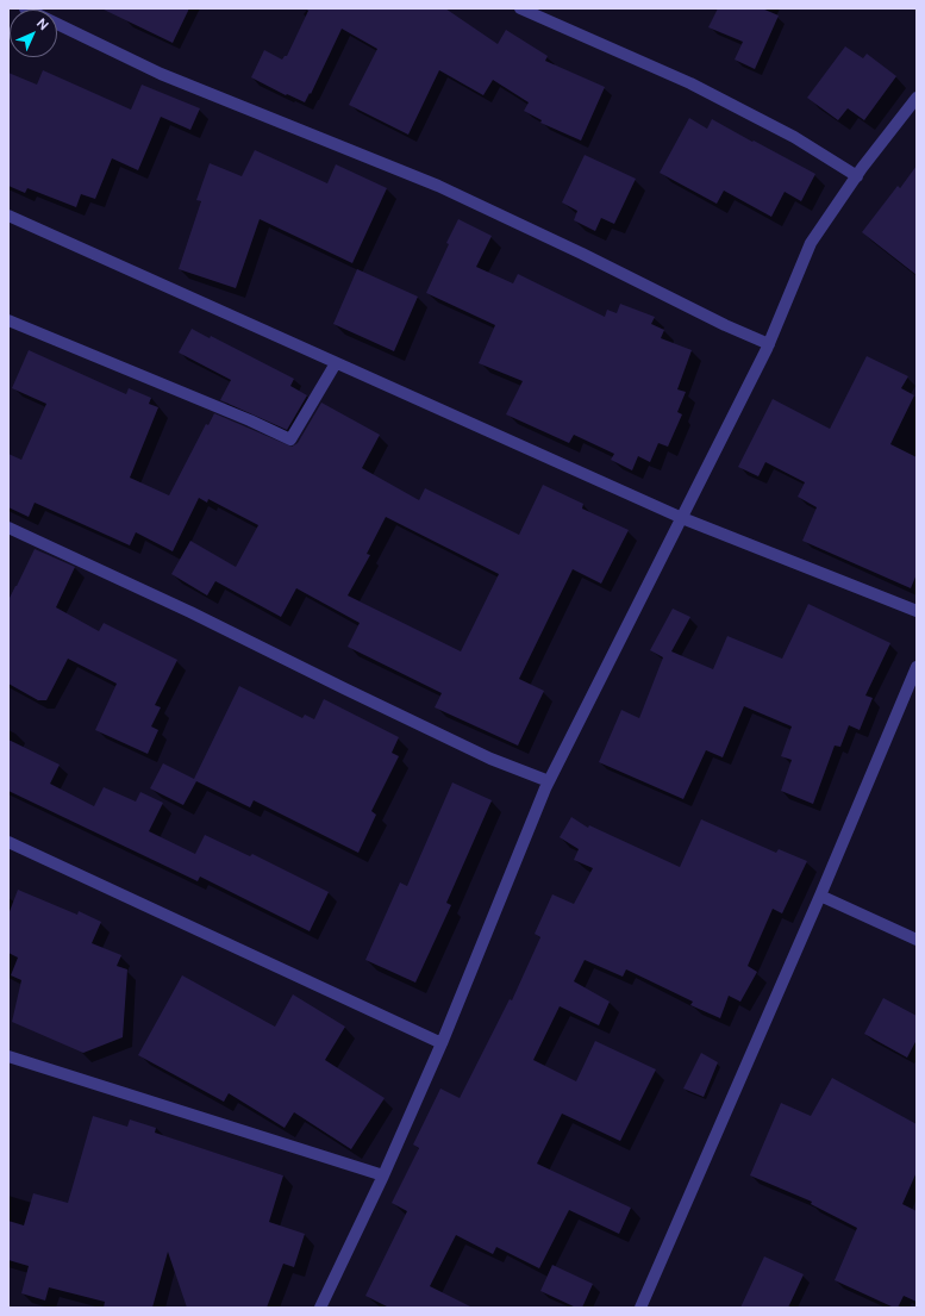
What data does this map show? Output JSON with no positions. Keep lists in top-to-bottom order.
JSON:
{
  "north": "top right"
}
